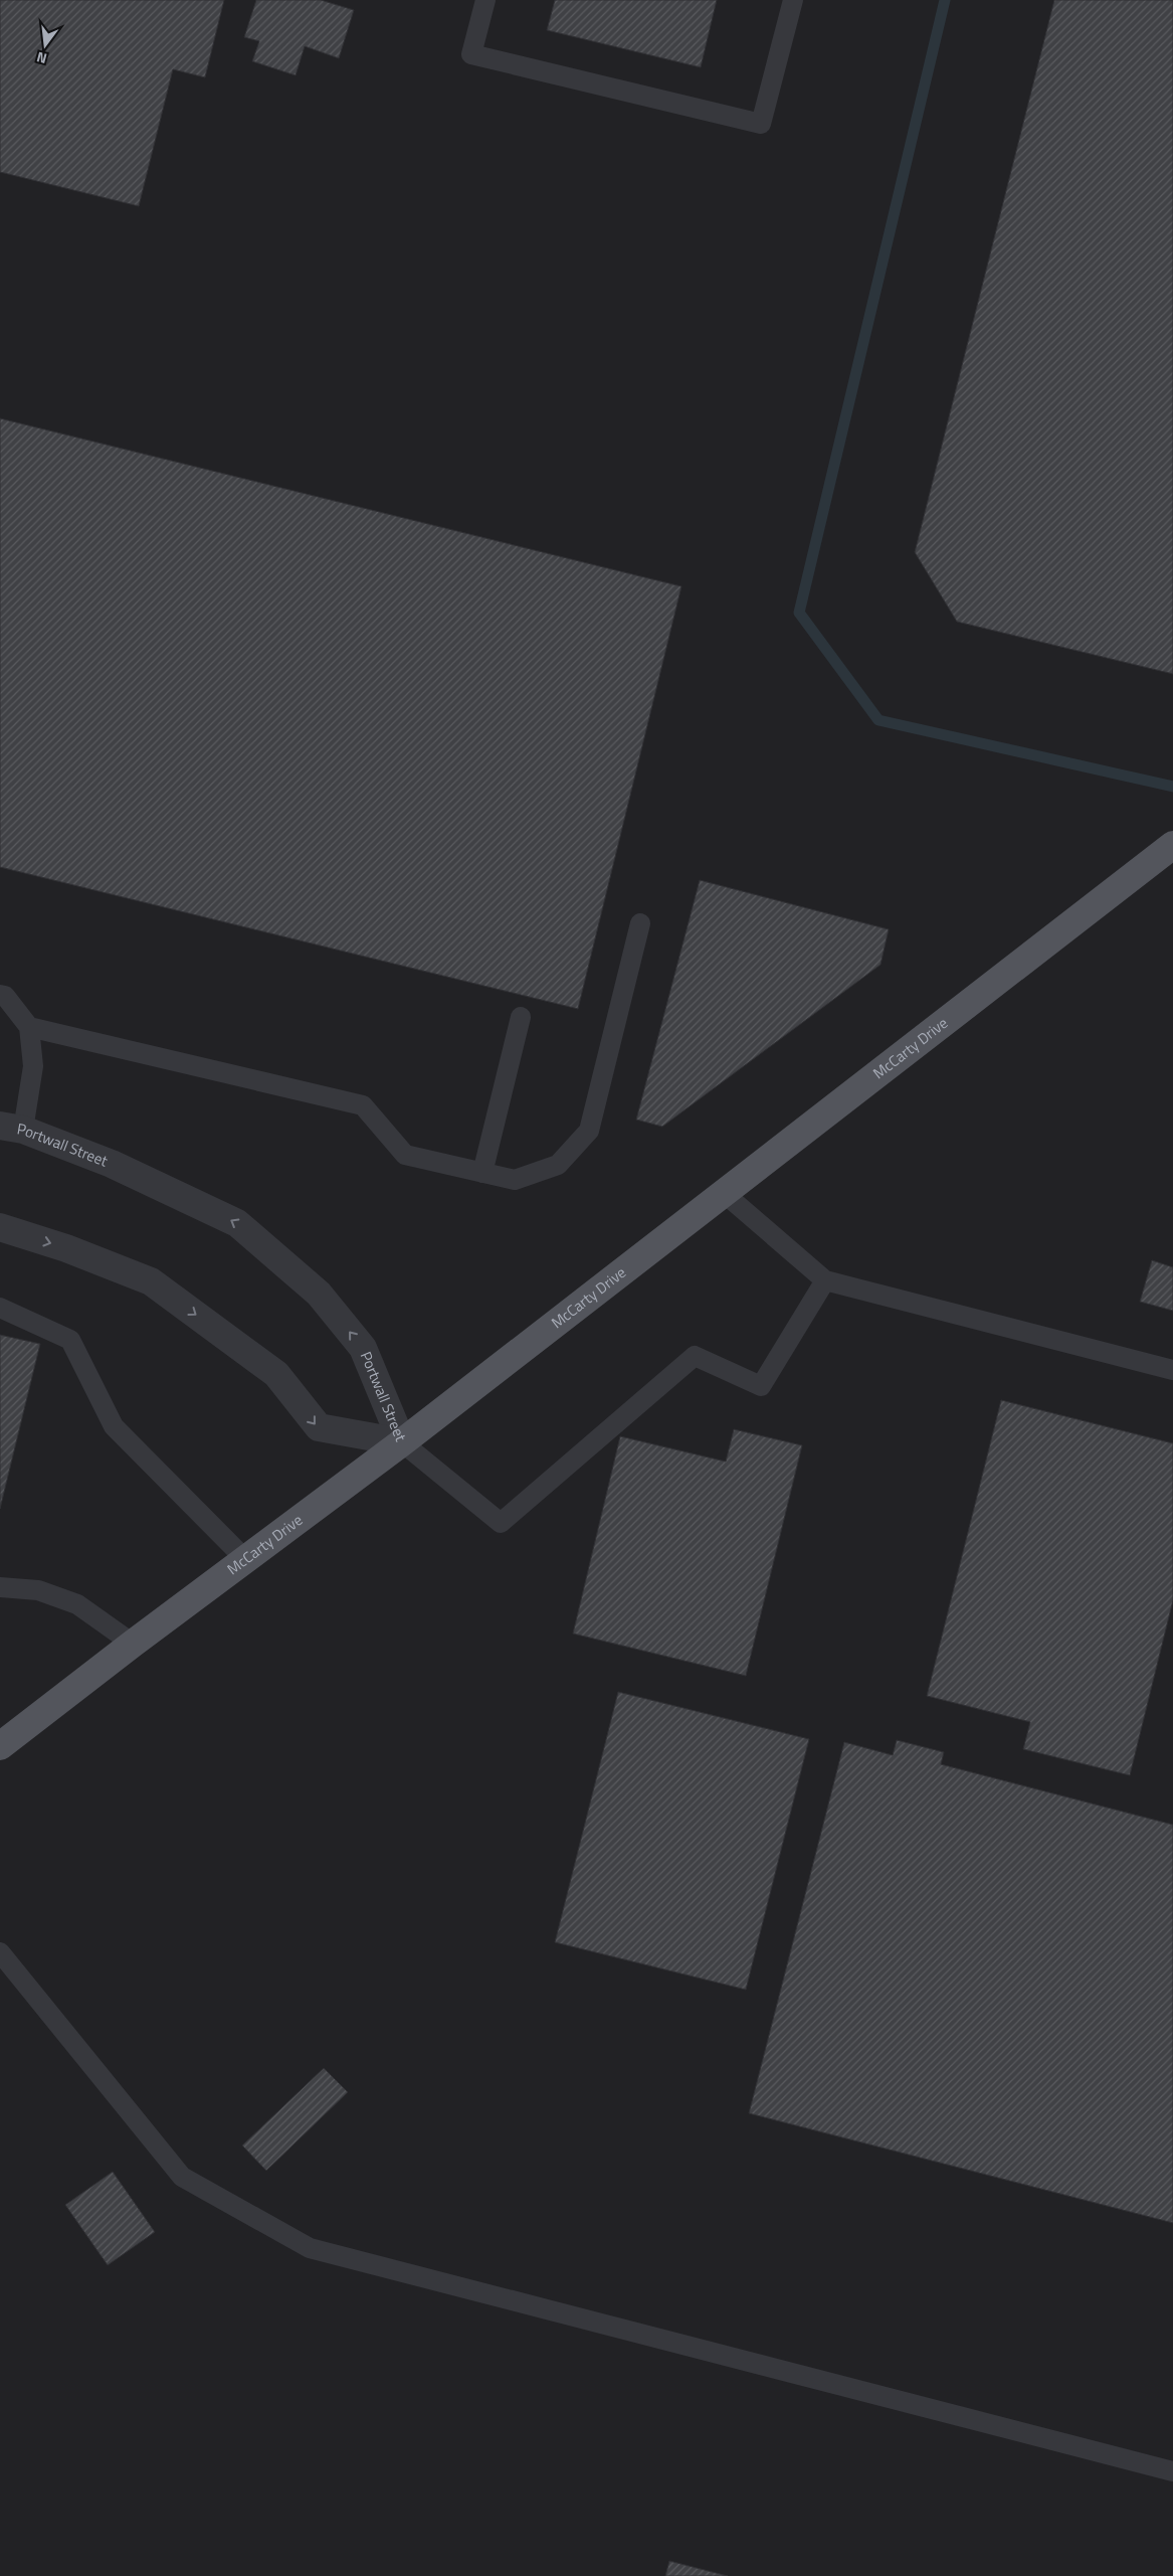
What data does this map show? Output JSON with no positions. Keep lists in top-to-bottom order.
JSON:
{
  "streets": {
    "main road": ["McCarty Drive"],
    "street": ["Portwall Street"]
  },
  "crossings": [
    ["McCarty Drive", "Portwall Street"]
  ],
  "north": "bottom"
}
